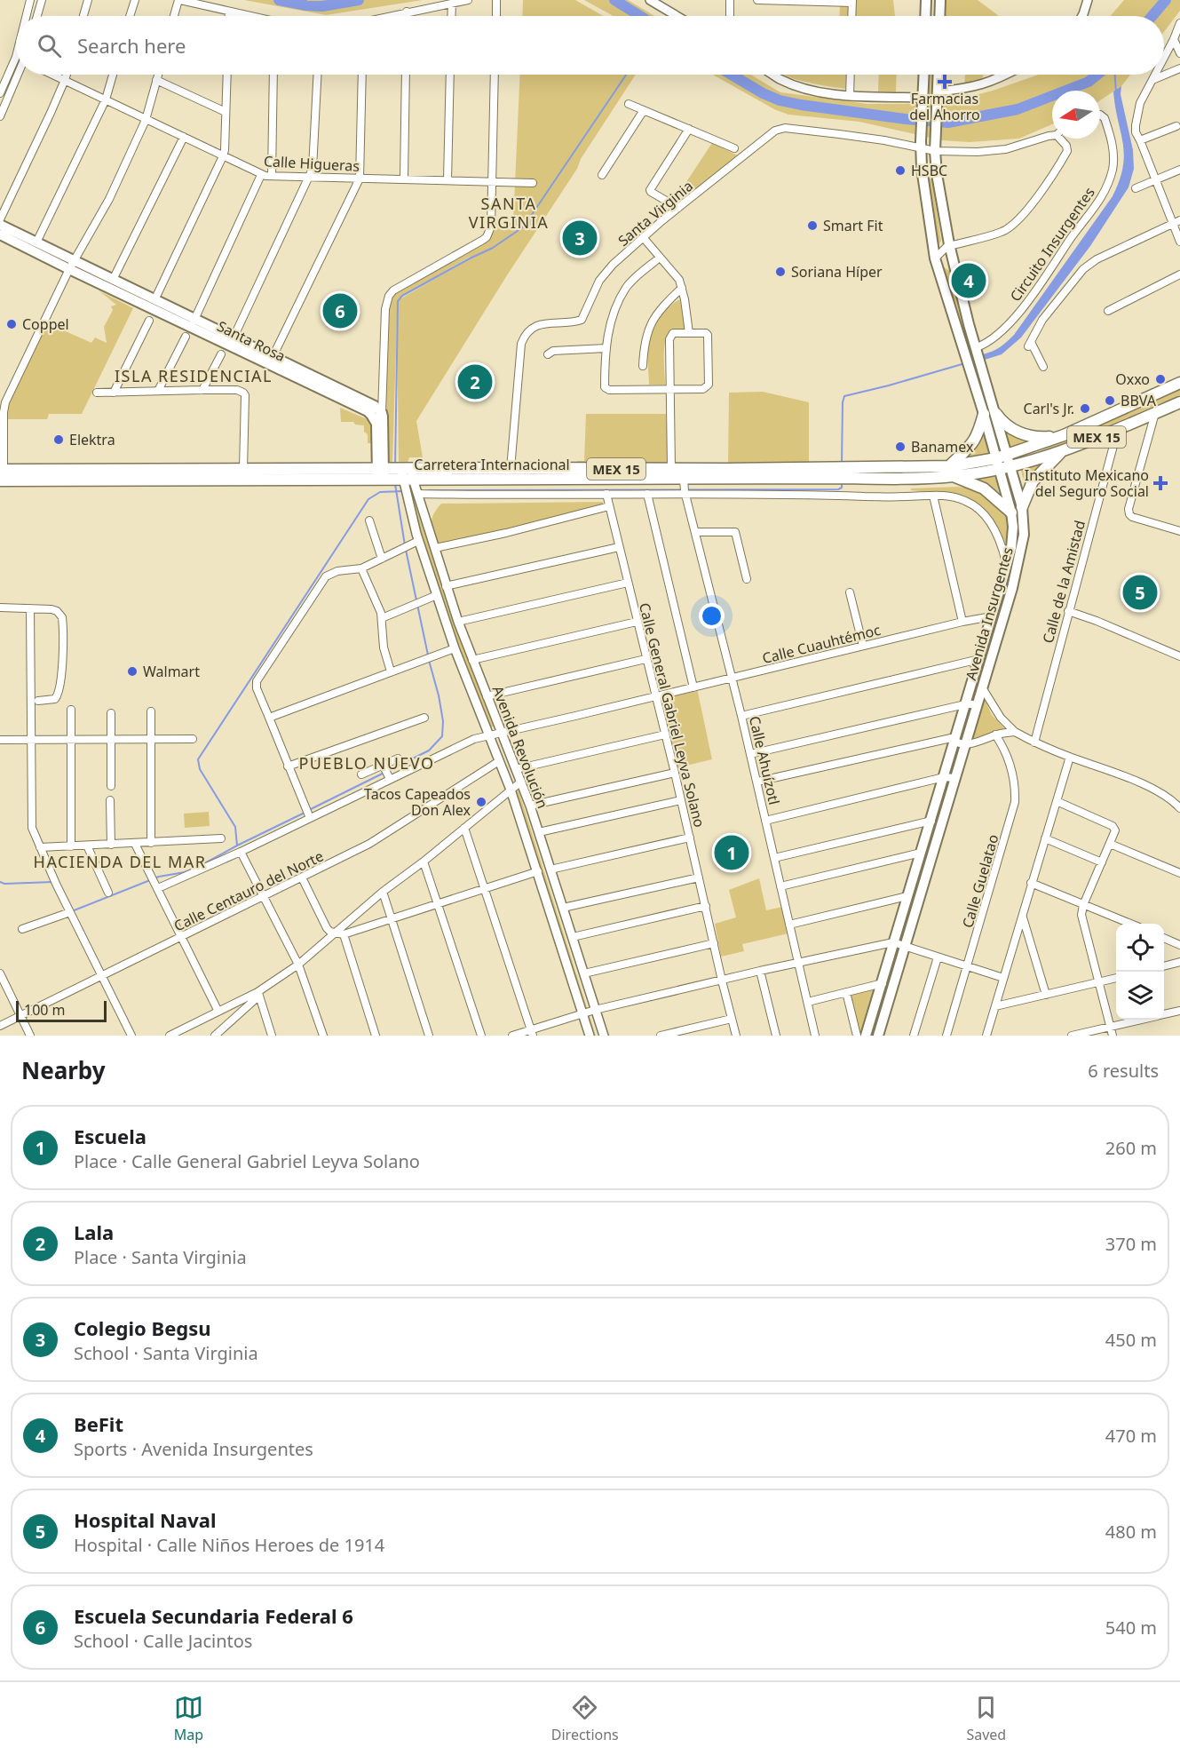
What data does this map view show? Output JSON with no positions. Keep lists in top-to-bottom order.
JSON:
{
  "streets": {
    "main road": [
      "Santa Rosa",
      "MEX 15",
      "Carretera Internacional",
      "Avenida Insurgentes"
    ],
    "street": [
      "Calle Higueras",
      "Santa Virginia",
      "Circuito Insurgentes",
      "Calle de la Amistad",
      "Calle Cuauhtémoc",
      "Calle General Gabriel Leyva Solano",
      "Avenida Revolución",
      "Calle Ahuízotl",
      "Calle Guelatao",
      "Calle Centauro del Norte"
    ]
  },
  "crossings": [
    ["Santa Virginia", "Carretera Internacional"],
    ["Santa Virginia", "Avenida Insurgentes"],
    ["Circuito Insurgentes", "Avenida Insurgentes"],
    ["MEX 15", "Carretera Internacional"],
    ["MEX 15", "Calle de la Amistad"],
    ["MEX 15", "Avenida Insurgentes"],
    ["Carretera Internacional", "Avenida Insurgentes"],
    ["Carretera Internacional", "Avenida Revolución"],
    ["Carretera Internacional", "Calle Ahuízotl"],
    ["Avenida Insurgentes", "Calle Cuauhtémoc"],
    ["Avenida Insurgentes", "Calle General Gabriel Leyva Solano"],
    ["Avenida Insurgentes", "Avenida Revolución"],
    ["Avenida Insurgentes", "Calle Ahuízotl"],
    ["Calle Cuauhtémoc", "Calle General Gabriel Leyva Solano"],
    ["Calle Cuauhtémoc", "Avenida Revolución"],
    ["Calle Cuauhtémoc", "Calle Ahuízotl"],
    ["Avenida Revolución", "Calle Centauro del Norte"]
  ],
  "districts": [
    "SANTA VIRGINIA",
    "ISLA RESIDENCIAL",
    "PUEBLO NUEVO",
    "HACIENDA DEL MAR"
  ],
  "places": {
    "health": ["Farmacias del Ahorro", "Instituto Mexicano del Seguro Social"],
    "other": [
      "HSBC",
      "Smart Fit",
      "Soriana Híper",
      "Coppel",
      "Oxxo",
      "BBVA",
      "Carl's Jr.",
      "Elektra",
      "Banamex",
      "Walmart",
      "Tacos Capeados Don Alex"
    ]
  },
  "scale_bar": "100 m",
  "north": "left",
  "page": {
    "search": "Search here",
    "pins": [
      "3",
      "4",
      "6",
      "2",
      "5",
      "1"
    ],
    "scale": "100 m",
    "heading": ["Nearby", "6 results"],
    "list": [
      {
        "mark": "1",
        "name": "Escuela",
        "note": "Place · Calle General Gabriel Leyva Solano",
        "value": "260 m"
      },
      {
        "mark": "2",
        "name": "Lala",
        "note": "Place · Santa Virginia",
        "value": "370 m"
      },
      {
        "mark": "3",
        "name": "Colegio Begsu",
        "note": "School · Santa Virginia",
        "value": "450 m"
      },
      {
        "mark": "4",
        "name": "BeFit",
        "note": "Sports · Avenida Insurgentes",
        "value": "470 m"
      },
      {
        "mark": "5",
        "name": "Hospital Naval",
        "note": "Hospital · Calle Niños Heroes de 1914",
        "value": "480 m"
      },
      {
        "mark": "6",
        "name": "Escuela Secundaria Federal 6",
        "note": "School · Calle Jacintos",
        "value": "540 m"
      }
    ],
    "nav": ["Map", "Directions", "Saved"]
  }
}
